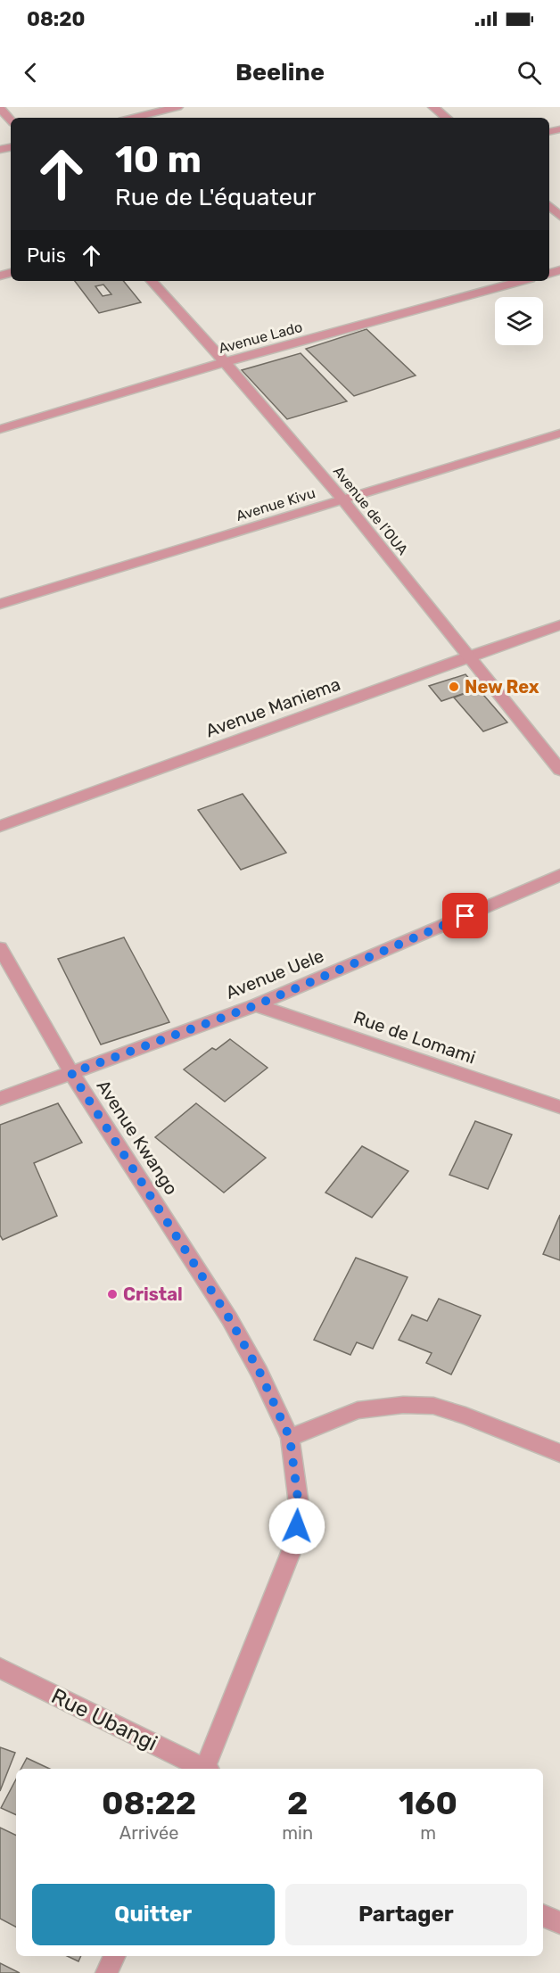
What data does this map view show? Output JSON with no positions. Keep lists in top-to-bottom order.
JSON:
{
  "streets": {
    "street": [
      "Avenue Lado",
      "Avenue Kivu",
      "Avenue de l’OUA",
      "Avenue Maniema",
      "Avenue Uele",
      "Rue de Lomami",
      "Avenue Kwango",
      "Rue Ubangi"
    ]
  },
  "crossings": [
    ["Avenue Lado", "Avenue de l’OUA"],
    ["Avenue Kivu", "Avenue de l’OUA"],
    ["Avenue de l’OUA", "Avenue Maniema"],
    ["Avenue Uele", "Rue de Lomami"],
    ["Avenue Uele", "Avenue Kwango"]
  ],
  "places": ["New Rex", "Cristal"],
  "page": {
    "status": "08:20",
    "header": "Beeline",
    "turn": ["10 m", "Rue de L'équateur"],
    "then": "Puis",
    "eta": [
      "08:22",
      "Arrivée",
      "2",
      "min",
      "160",
      "m"
    ],
    "buttons": ["Quitter", "Partager"]
  }
}
